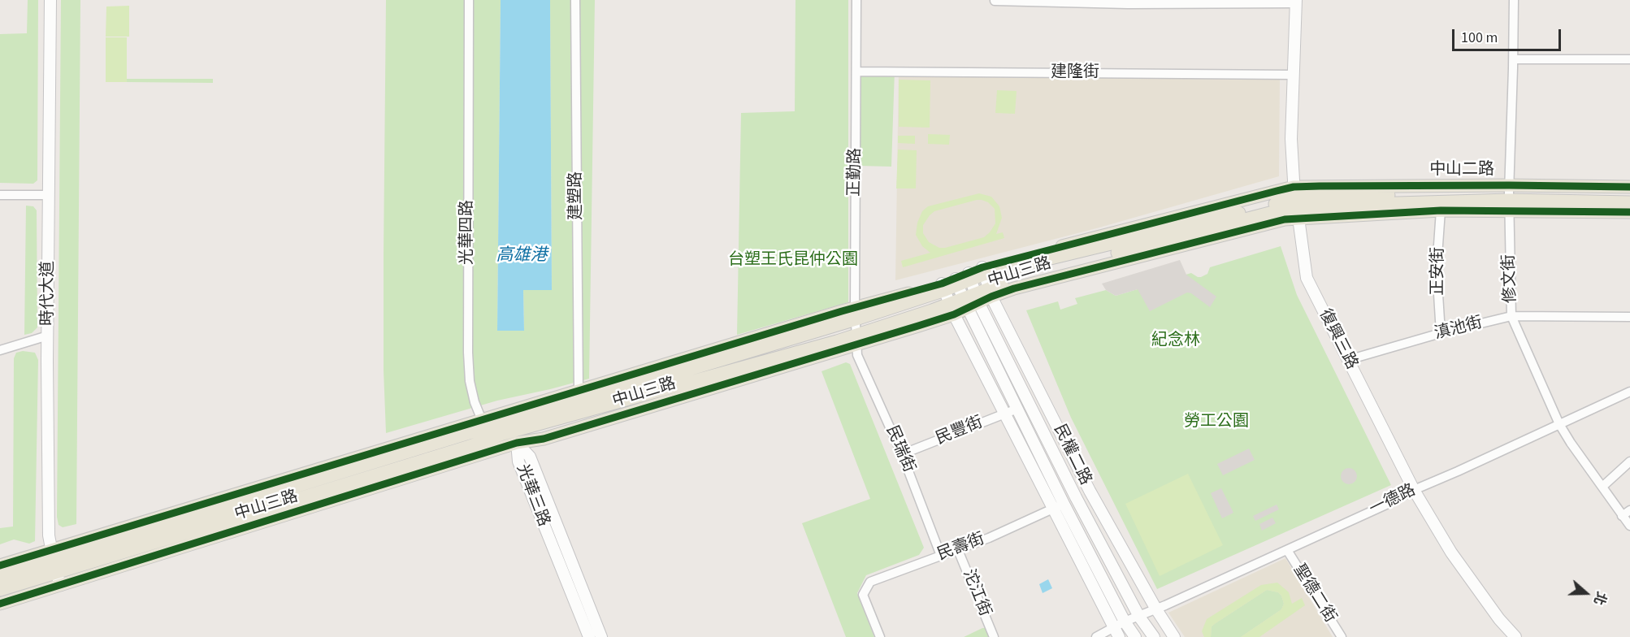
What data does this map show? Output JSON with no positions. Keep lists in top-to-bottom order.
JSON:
{
  "streets": {
    "main road": ["中山二路", "中山三路"],
    "street": [
      "建隆街",
      "正勤路",
      "建塑路",
      "光華四路",
      "正安街",
      "修文街",
      "時代大道",
      "滇池街",
      "復興三路",
      "民豐街",
      "民瑞街",
      "民權二路",
      "光華三路",
      "一德路",
      "民壽街",
      "沱江街",
      "聖德二街"
    ]
  },
  "crossings": [
    ["建隆街", "正勤路"],
    ["建隆街", "復興三路"],
    ["中山二路", "正安街"],
    ["中山二路", "中山三路"],
    ["中山二路", "修文街"],
    ["中山二路", "復興三路"],
    ["正勤路", "中山三路"],
    ["正勤路", "民瑞街"],
    ["建塑路", "中山三路"],
    ["光華四路", "中山三路"],
    ["正安街", "滇池街"],
    ["中山三路", "時代大道"],
    ["中山三路", "復興三路"],
    ["中山三路", "民瑞街"],
    ["中山三路", "民權二路"],
    ["中山三路", "光華三路"],
    ["修文街", "滇池街"],
    ["修文街", "一德路"],
    ["滇池街", "復興三路"],
    ["復興三路", "一德路"],
    ["民豐街", "民瑞街"],
    ["民豐街", "民權二路"],
    ["民瑞街", "民壽街"],
    ["民權二路", "一德路"],
    ["民權二路", "民壽街"],
    ["一德路", "聖德二街"],
    ["民壽街", "沱江街"]
  ],
  "water": ["高雄港"],
  "parks": ["台塑王氏昆仲公園", "紀念林", "勞工公園"],
  "scale_bar": "100 m",
  "north": "right"
}
